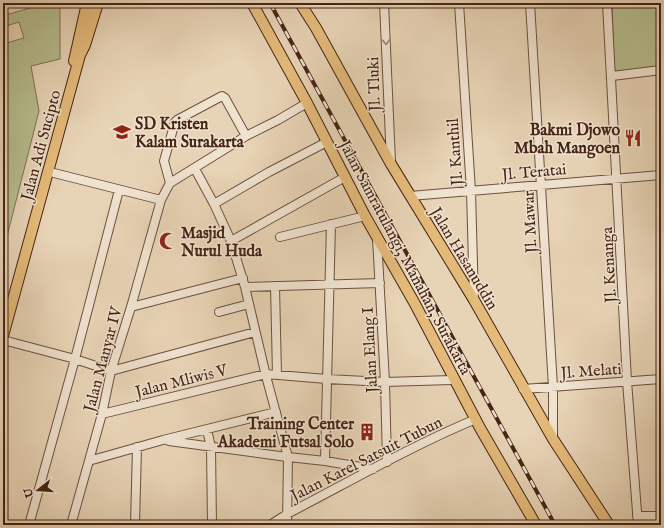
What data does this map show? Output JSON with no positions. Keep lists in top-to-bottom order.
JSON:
{
  "streets": {
    "main road": ["Jalan Adi Sucipto", "Jalan Samratulangi, Manahan, Surakarta", "Jalan Hasanuddin"],
    "street": [
      "Jl. Tluki",
      "Jl. Kanthil",
      "Jl. Teratai",
      "Jl. Mawar",
      "Jl. Kenanga",
      "Jalan Elang I",
      "Jalan Manyar IV",
      "Jl. Melati",
      "Jalan Mliwis V",
      "Jalan Karel Satsuit Tubun"
    ]
  },
  "crossings": [
    ["Jl. Tluki", "Jalan Hasanuddin"],
    ["Jl. Kanthil", "Jl. Teratai"],
    ["Jl. Kanthil", "Jalan Hasanuddin"],
    ["Jl. Teratai", "Jl. Mawar"],
    ["Jl. Teratai", "Jalan Hasanuddin"],
    ["Jl. Teratai", "Jl. Kenanga"],
    ["Jl. Mawar", "Jalan Hasanuddin"],
    ["Jl. Mawar", "Jl. Melati"],
    ["Jalan Samratulangi, Manahan, Surakarta", "Jalan Elang I"],
    ["Jalan Samratulangi, Manahan, Surakarta", "Jalan Karel Satsuit Tubun"],
    ["Jalan Hasanuddin", "Jl. Melati"],
    ["Jl. Kenanga", "Jl. Melati"],
    ["Jalan Elang I", "Jalan Mliwis V"],
    ["Jalan Elang I", "Jalan Karel Satsuit Tubun"],
    ["Jalan Manyar IV", "Jalan Mliwis V"]
  ],
  "one_way": ["Jl. Tluki"],
  "places": {
    "school or university": ["SD Kristen Kalam Surakarta"],
    "restaurant": ["Bakmi Djowo Mbah Mangoen"],
    "mosque": ["Masjid Nurul Huda"],
    "building": ["Training Center Akademi Futsal Solo"]
  },
  "north": "left"
}
